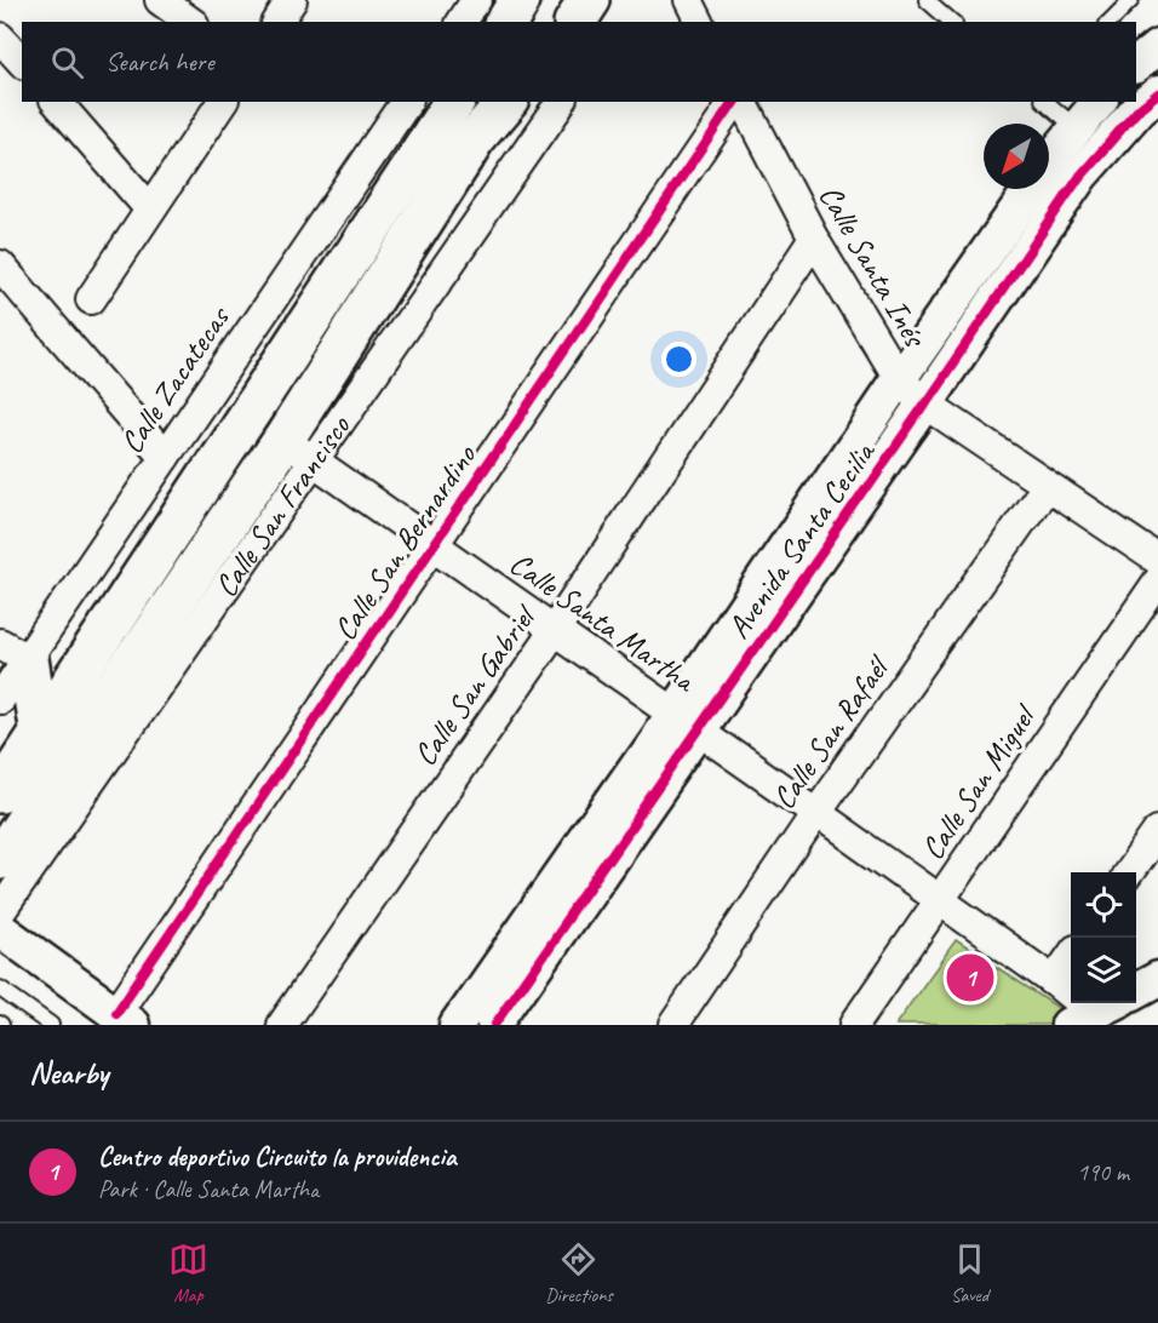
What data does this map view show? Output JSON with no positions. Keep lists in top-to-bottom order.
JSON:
{
  "streets": {
    "main road": ["Calle San Francisco"],
    "street": [
      "Calle Santa Inés",
      "Calle Zacatecas",
      "Avenida Santa Cecilia",
      "Calle San Bernardino",
      "Calle Santa Martha",
      "Calle San Gabriel",
      "Calle San Rafaél",
      "Calle San Miguel"
    ]
  },
  "crossings": [
    ["Calle Santa Inés", "Avenida Santa Cecilia"],
    ["Calle Santa Inés", "Calle San Gabriel"],
    ["Calle Santa Inés", "Calle San Rafaél"],
    ["Calle San Francisco", "Calle Santa Martha"],
    ["Avenida Santa Cecilia", "Calle Santa Martha"],
    ["Calle San Bernardino", "Calle Santa Martha"],
    ["Calle Santa Martha", "Calle San Gabriel"],
    ["Calle Santa Martha", "Calle San Rafaél"],
    ["Calle Santa Martha", "Calle San Miguel"]
  ],
  "north": "bottom left",
  "page": {
    "search": "Search here",
    "pins": "1",
    "heading": "Nearby",
    "list": [
      {
        "mark": "1",
        "name": "Centro deportivo Circuito la providencia",
        "note": "Park · Calle Santa Martha",
        "value": "190 m"
      }
    ],
    "nav": ["Map", "Directions", "Saved"]
  }
}
